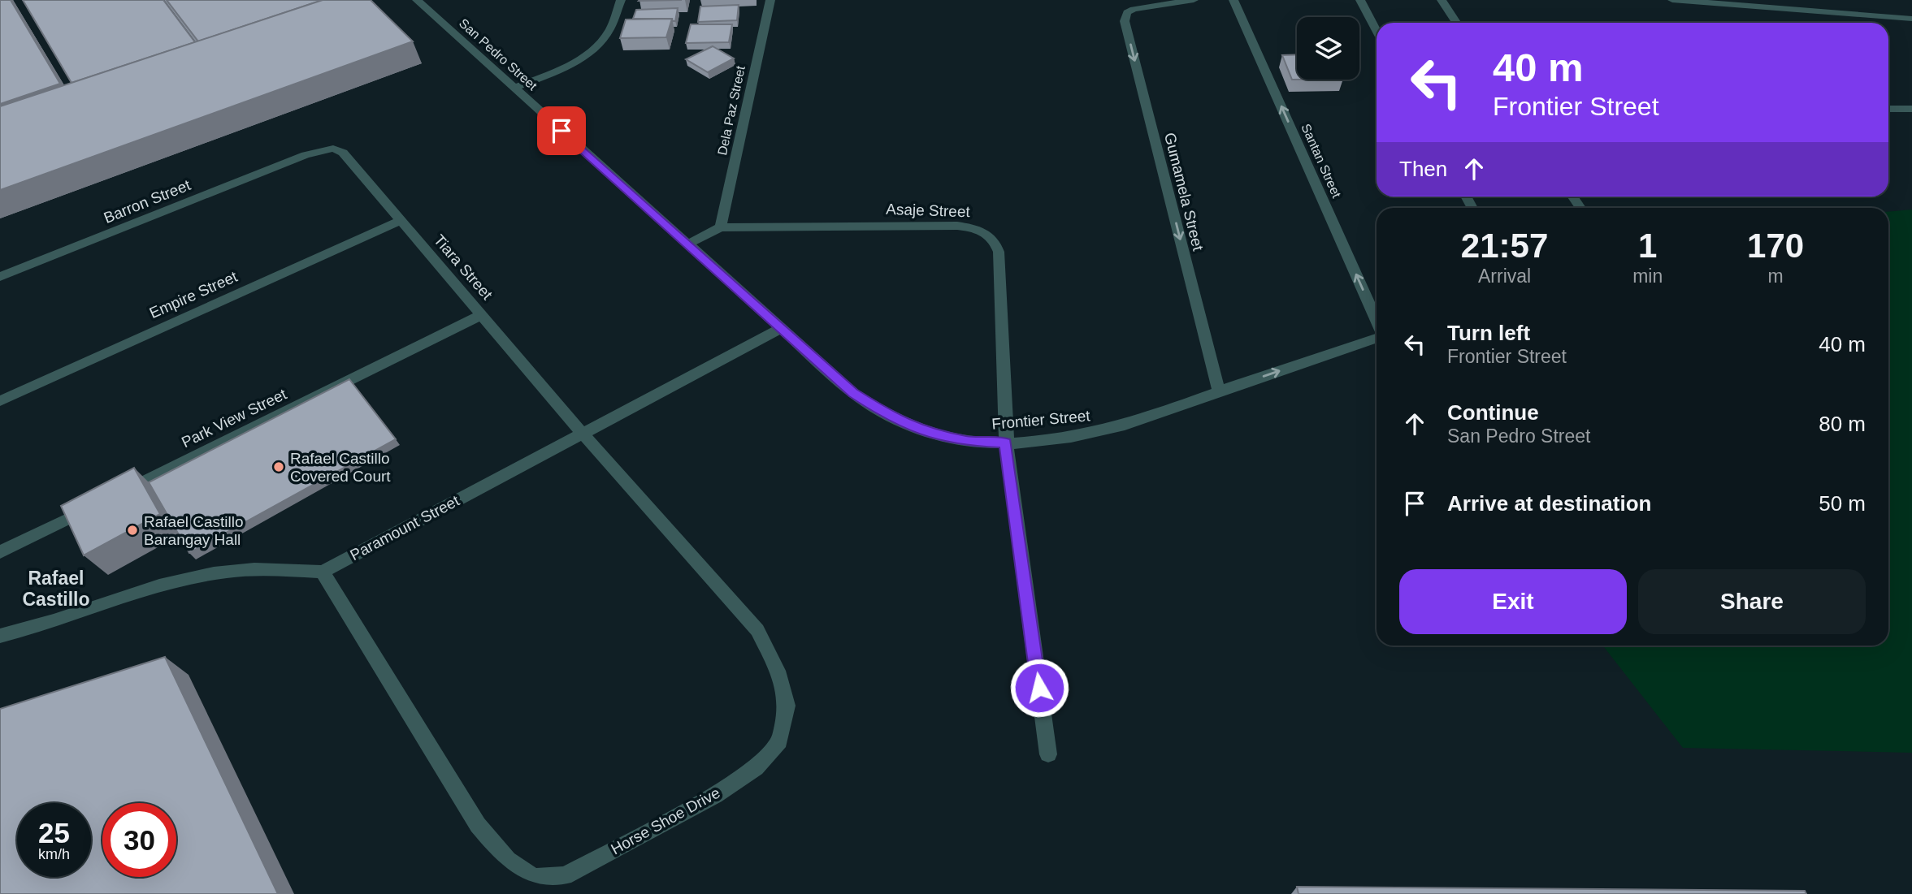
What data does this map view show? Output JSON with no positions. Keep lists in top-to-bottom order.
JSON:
{
  "streets": {
    "street": [
      "San Pedro Street",
      "Dela Paz Street",
      "Santan Street",
      "Gumamela Street",
      "Barron Street",
      "Asaje Street",
      "Tiara Street",
      "Empire Street",
      "Park View Street",
      "Frontier Street",
      "Paramount Street",
      "Horse Shoe Drive"
    ]
  },
  "crossings": [
    ["San Pedro Street", "Frontier Street"],
    ["Dela Paz Street", "Asaje Street"],
    ["Gumamela Street", "Frontier Street"],
    ["Barron Street", "Tiara Street"],
    ["Asaje Street", "Frontier Street"],
    ["Tiara Street", "Empire Street"],
    ["Tiara Street", "Park View Street"],
    ["Tiara Street", "Paramount Street"],
    ["Tiara Street", "Horse Shoe Drive"],
    ["Frontier Street", "Paramount Street"],
    ["Paramount Street", "Horse Shoe Drive"]
  ],
  "one_way": ["Santan Street", "Gumamela Street"],
  "districts": ["Rafael Castillo"],
  "places": ["Rafael Castillo Covered Court", "Rafael Castillo Barangay Hall"],
  "page": {
    "turn": ["40 m", "Frontier Street"],
    "then": "Then",
    "eta": [
      "21:57",
      "Arrival",
      "1",
      "min",
      "170",
      "m"
    ],
    "list": [
      {
        "name": "Turn left",
        "note": "Frontier Street",
        "value": "40 m"
      },
      {
        "name": "Continue",
        "note": "San Pedro Street",
        "value": "80 m"
      },
      {
        "name": "Arrive at destination",
        "value": "50 m"
      }
    ],
    "buttons": ["Exit", "Share"],
    "speed": "25 km/h",
    "limit": "30"
  }
}
